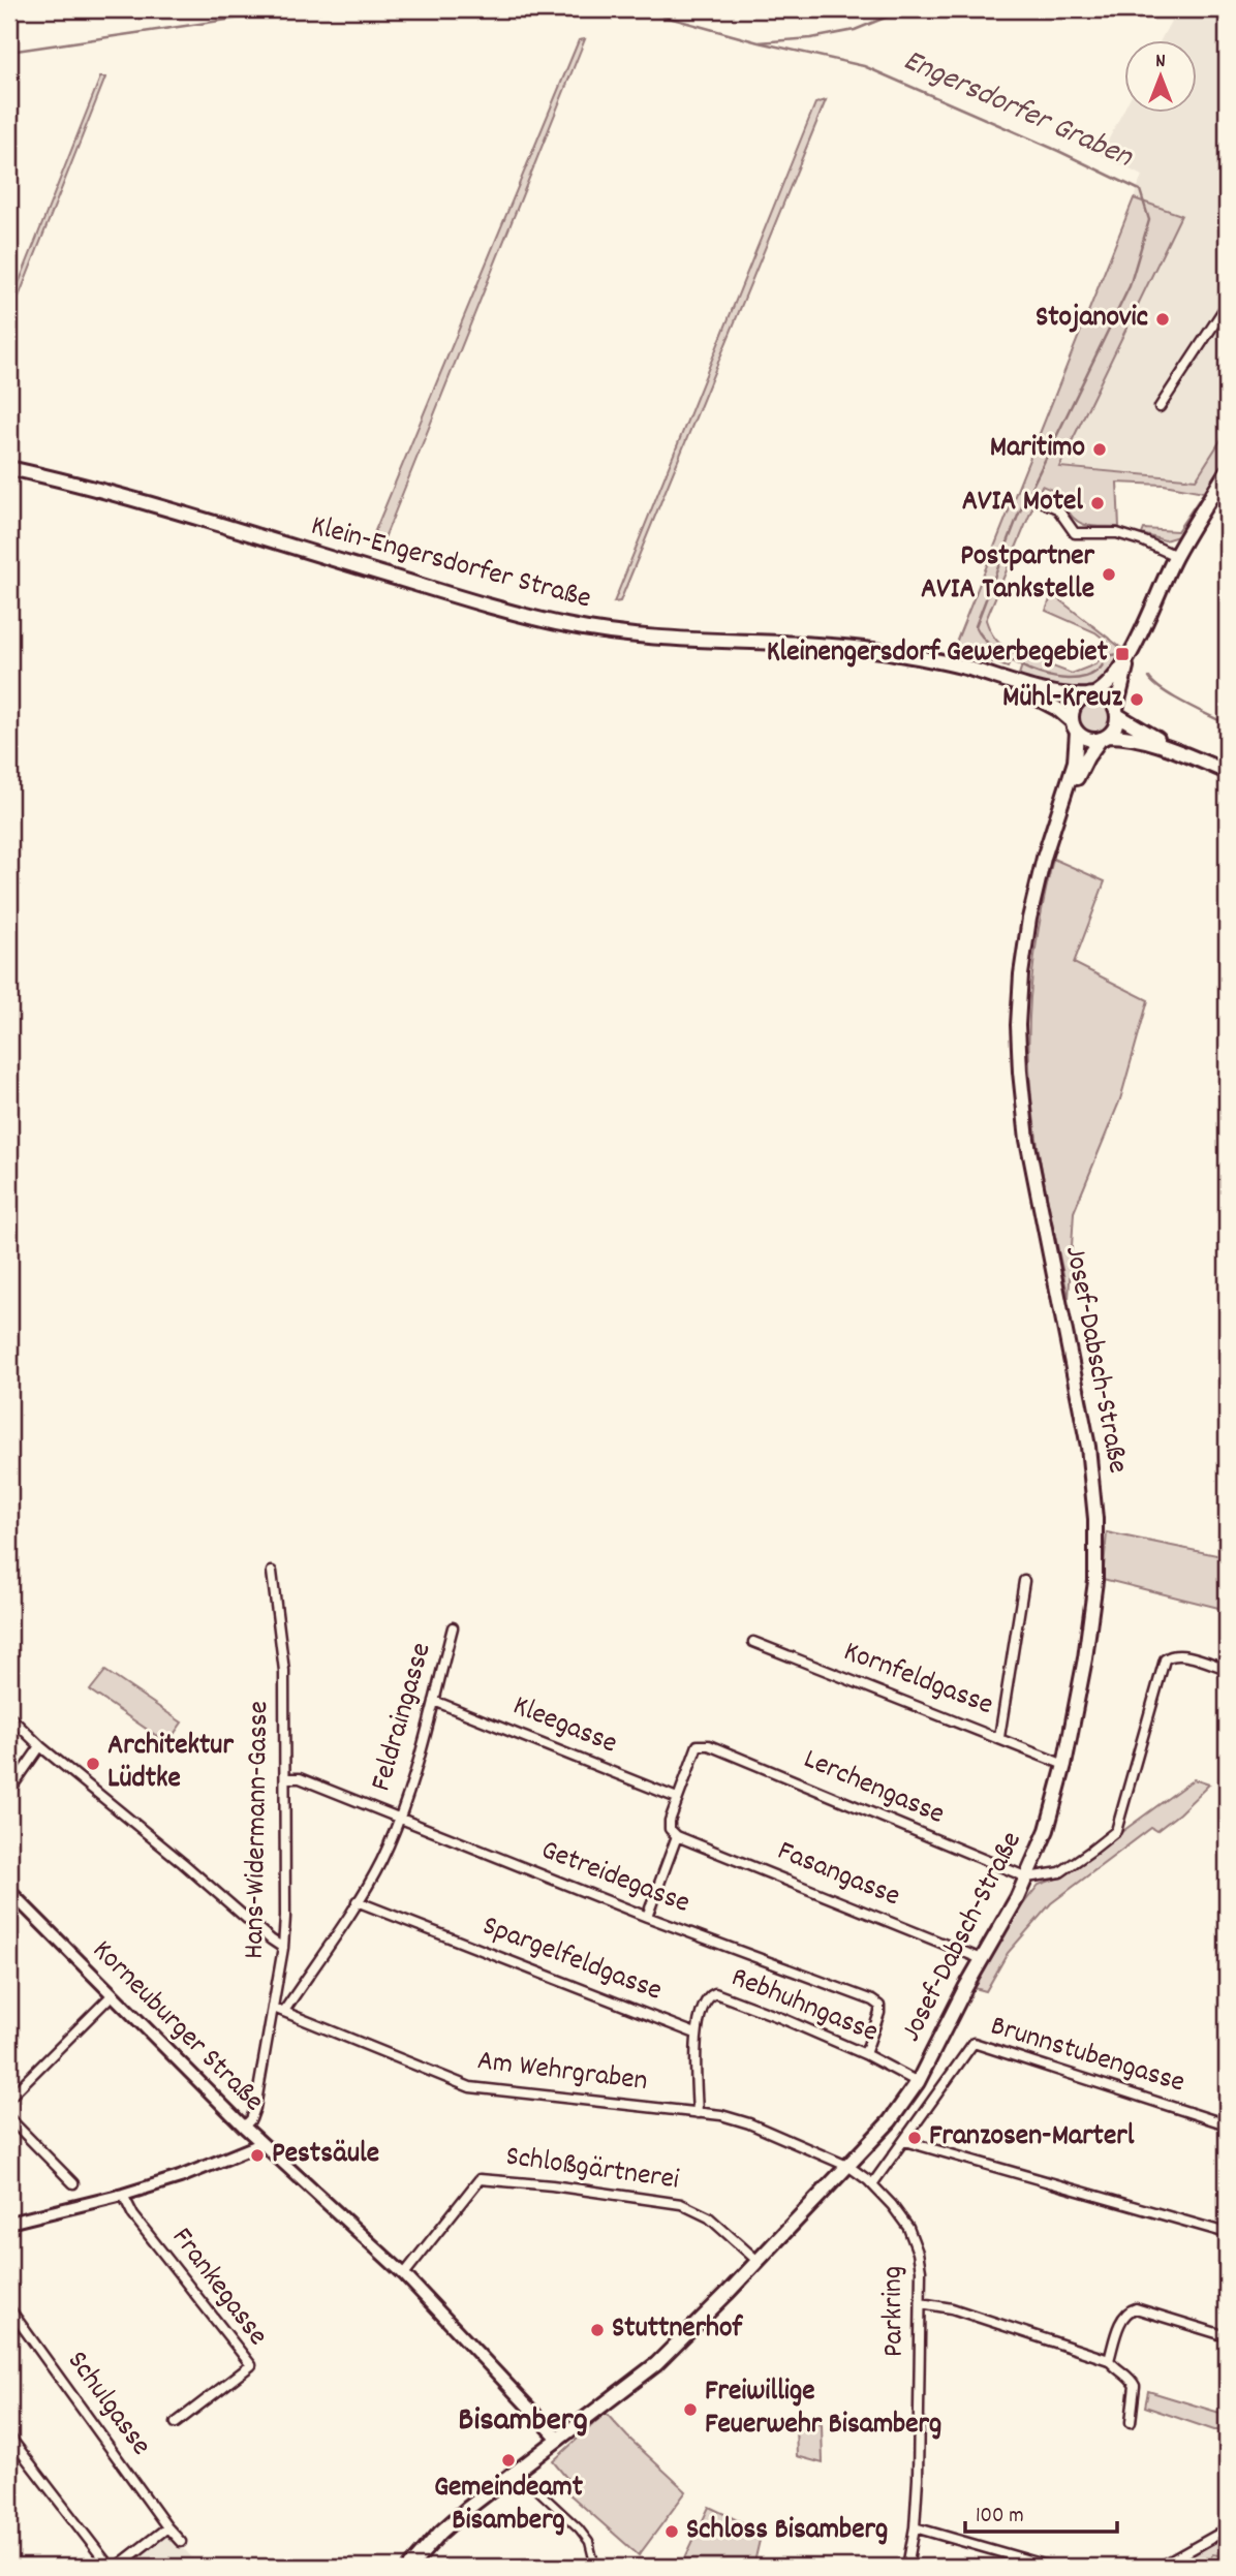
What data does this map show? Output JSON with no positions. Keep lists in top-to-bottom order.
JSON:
{
  "streets": {
    "main road": ["Klein-Engersdorfer Straße", "Josef-Dabsch-Straße"],
    "street": [
      "Kornfeldgasse",
      "Feldraingasse",
      "Kleegasse",
      "Lerchengasse",
      "Hans-Widermann-Gasse",
      "Fasangasse",
      "Getreidegasse",
      "Spargelfeldgasse",
      "Rebhuhngasse",
      "Korneuburger Straße",
      "Brunnstubengasse",
      "Am Wehrgraben",
      "Schloßgärtnerei",
      "Frankegasse",
      "Parkring",
      "Schulgasse"
    ]
  },
  "crossings": [
    ["Klein-Engersdorfer Straße", "Josef-Dabsch-Straße"],
    ["Josef-Dabsch-Straße", "Kornfeldgasse"],
    ["Josef-Dabsch-Straße", "Lerchengasse"],
    ["Josef-Dabsch-Straße", "Fasangasse"],
    ["Josef-Dabsch-Straße", "Rebhuhngasse"],
    ["Josef-Dabsch-Straße", "Korneuburger Straße"],
    ["Josef-Dabsch-Straße", "Am Wehrgraben"],
    ["Josef-Dabsch-Straße", "Schloßgärtnerei"],
    ["Josef-Dabsch-Straße", "Parkring"],
    ["Feldraingasse", "Kleegasse"],
    ["Feldraingasse", "Getreidegasse"],
    ["Kleegasse", "Lerchengasse"],
    ["Hans-Widermann-Gasse", "Getreidegasse"],
    ["Hans-Widermann-Gasse", "Korneuburger Straße"],
    ["Hans-Widermann-Gasse", "Am Wehrgraben"],
    ["Getreidegasse", "Rebhuhngasse"],
    ["Spargelfeldgasse", "Rebhuhngasse"],
    ["Korneuburger Straße", "Schloßgärtnerei"],
    ["Brunnstubengasse", "Parkring"],
    ["Am Wehrgraben", "Parkring"]
  ],
  "districts": ["Bisamberg"],
  "water": ["Engersdorfer Graben"],
  "places": {
    "other": [
      "Stojanovic",
      "Maritimo",
      "AVIA Motel",
      "Postpartner AVIA Tankstelle",
      "Mühl-Kreuz",
      "Architektur Lüdtke",
      "Franzosen-Marterl",
      "Pestsäule",
      "Stuttnerhof",
      "Freiwillige Feuerwehr Bisamberg",
      "Gemeindeamt Bisamberg",
      "Schloss Bisamberg"
    ],
    "transit": ["Kleinengersdorf Gewerbegebiet"]
  },
  "scale_bar": "100 m",
  "north": "top"
}
